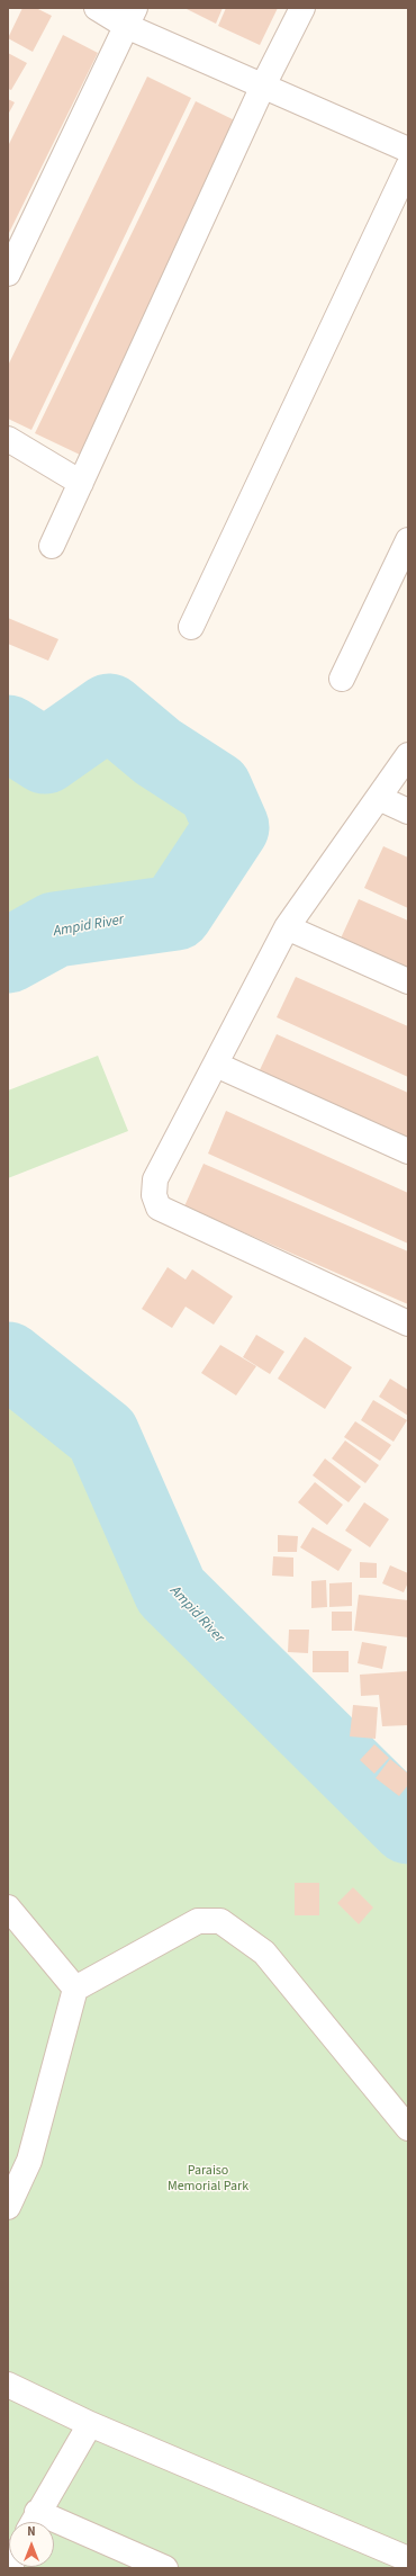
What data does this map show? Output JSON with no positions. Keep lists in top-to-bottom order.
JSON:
{
  "water": ["Ampid River"],
  "parks": ["Paraiso Memorial Park"],
  "north": "top"
}
